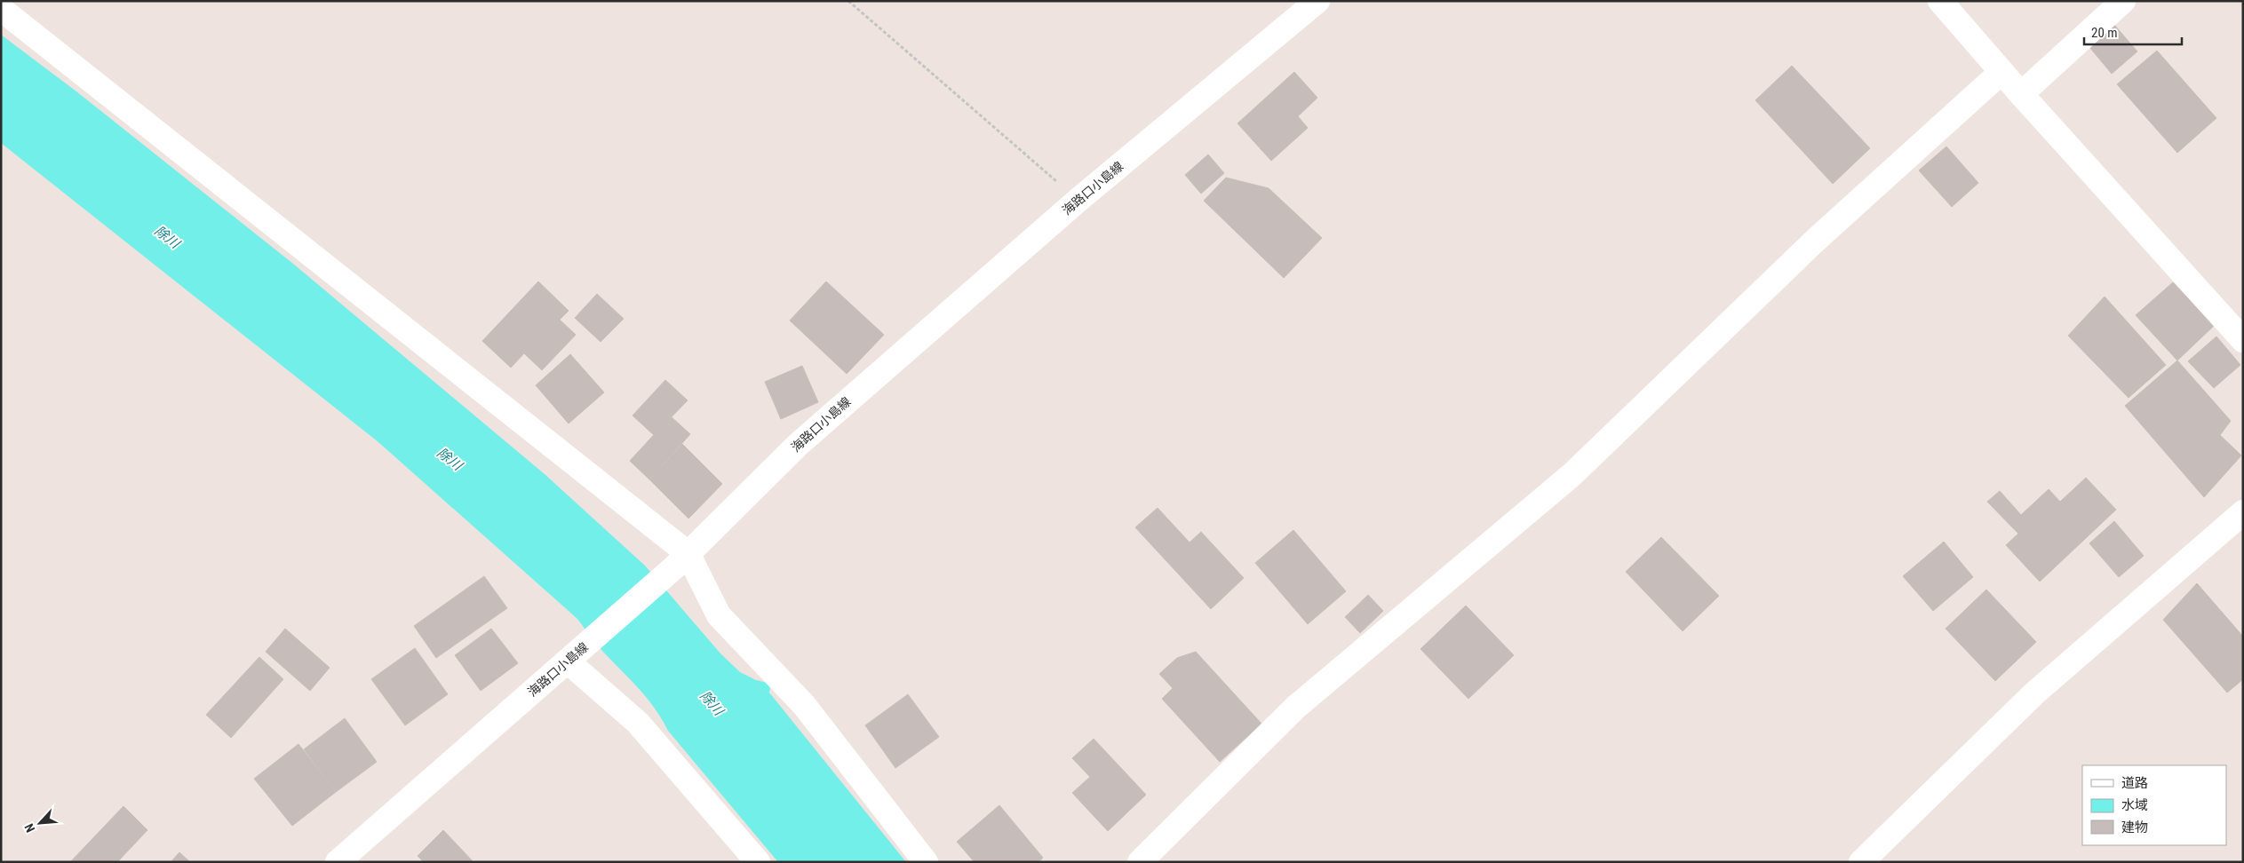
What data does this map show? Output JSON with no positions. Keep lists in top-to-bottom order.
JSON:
{
  "streets": {
    "street": ["海路口小島線"]
  },
  "water": ["除川"],
  "legend": ["道路", "水域", "建物"],
  "scale_bar": "20 m",
  "north": "bottom left"
}
